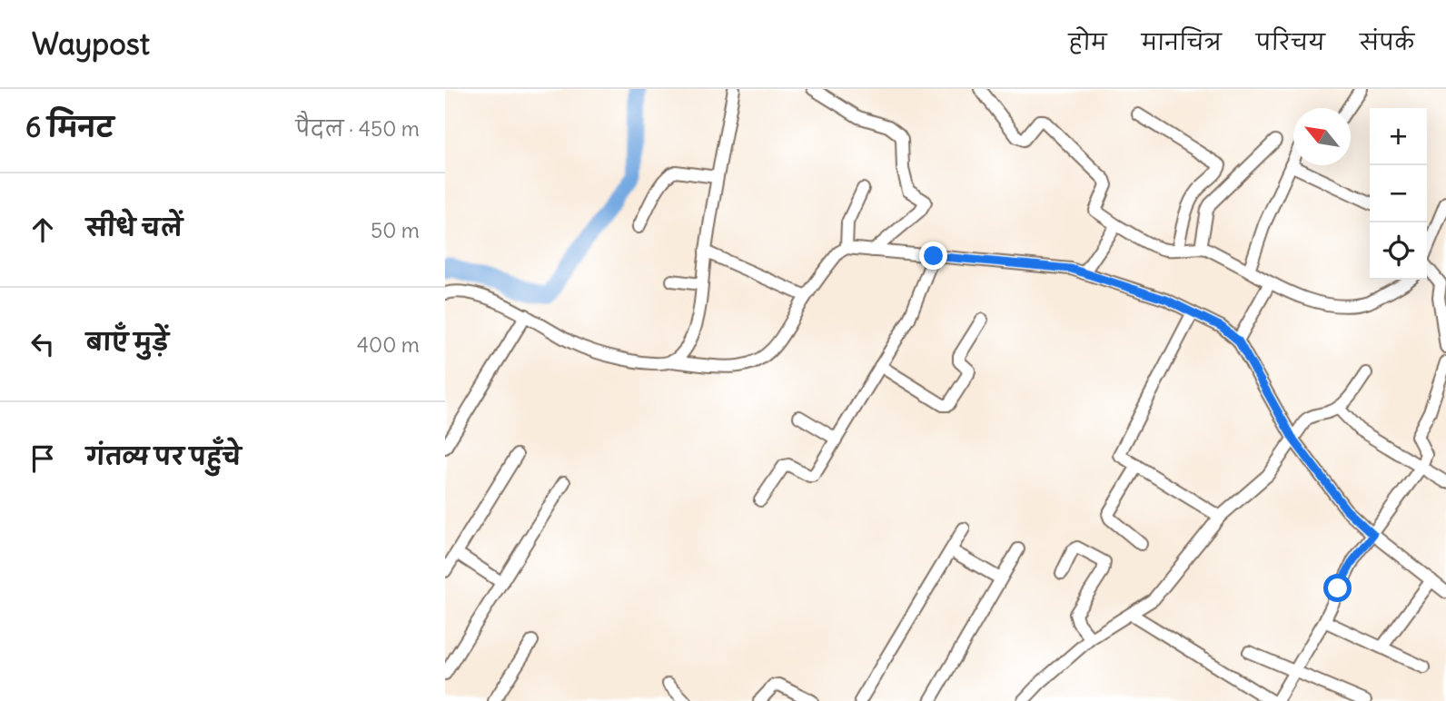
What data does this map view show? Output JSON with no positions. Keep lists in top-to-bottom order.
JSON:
{
  "north": "top left",
  "page": {
    "header": "Waypost",
    "nav": [
      "होम",
      "मानचित्र",
      "परिचय",
      "संपर्क"
    ],
    "heading": ["6 मिनट", "पैदल · 450 m"],
    "map_buttons": ["+", "−"],
    "list": [
      ["सीधे चलें", "50 m"],
      ["बाएँ मुड़ें", "400 m"],
      "गंतव्य पर पहुँचे"
    ]
  }
}
